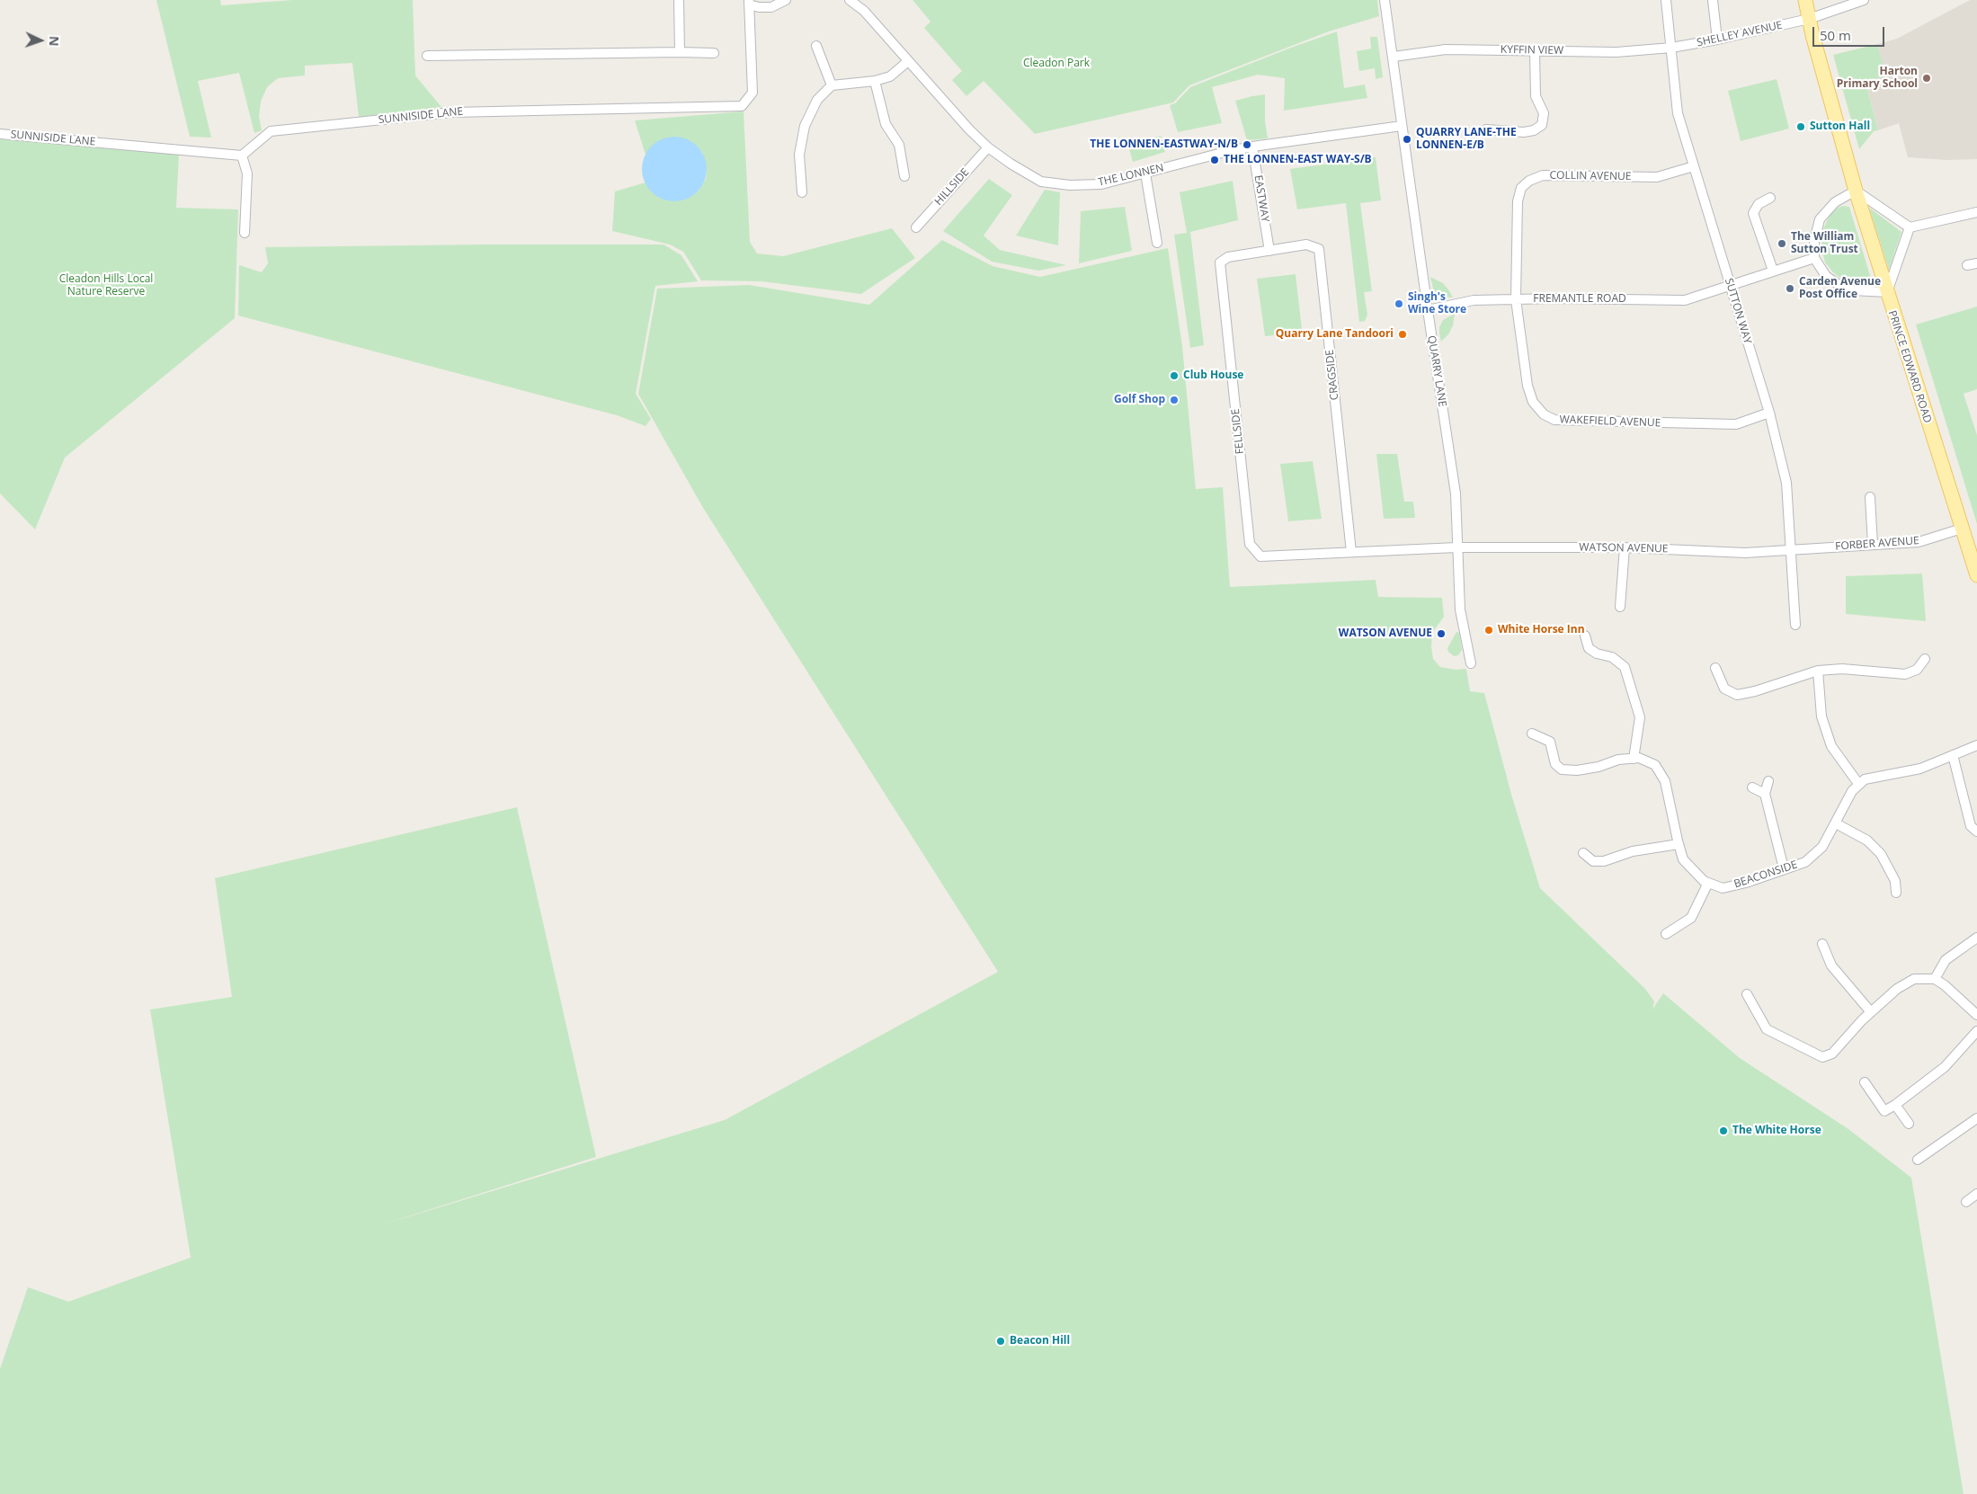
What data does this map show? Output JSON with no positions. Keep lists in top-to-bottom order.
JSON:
{
  "streets": {
    "main road": ["PRINCE EDWARD ROAD"],
    "street": [
      "SHELLEY AVENUE",
      "KYFFIN VIEW",
      "SUNNISIDE LANE",
      "THE LONNEN",
      "COLLIN AVENUE",
      "HILLSIDE",
      "EASTWAY",
      "FREMANTLE ROAD",
      "SUTTON WAY",
      "QUARRY LANE",
      "CRAGSIDE",
      "WAKEFIELD AVENUE",
      "FELLSIDE",
      "FORBER AVENUE",
      "WATSON AVENUE",
      "BEACONSIDE"
    ]
  },
  "crossings": [
    ["SHELLEY AVENUE", "KYFFIN VIEW"],
    ["SHELLEY AVENUE", "SUTTON WAY"],
    ["SHELLEY AVENUE", "PRINCE EDWARD ROAD"],
    ["KYFFIN VIEW", "SUTTON WAY"],
    ["KYFFIN VIEW", "QUARRY LANE"],
    ["THE LONNEN", "HILLSIDE"],
    ["THE LONNEN", "EASTWAY"],
    ["THE LONNEN", "QUARRY LANE"],
    ["COLLIN AVENUE", "FREMANTLE ROAD"],
    ["COLLIN AVENUE", "SUTTON WAY"],
    ["COLLIN AVENUE", "WAKEFIELD AVENUE"],
    ["EASTWAY", "CRAGSIDE"],
    ["EASTWAY", "FELLSIDE"],
    ["FREMANTLE ROAD", "SUTTON WAY"],
    ["FREMANTLE ROAD", "QUARRY LANE"],
    ["FREMANTLE ROAD", "WAKEFIELD AVENUE"],
    ["SUTTON WAY", "WAKEFIELD AVENUE"],
    ["SUTTON WAY", "FORBER AVENUE"],
    ["SUTTON WAY", "WATSON AVENUE"],
    ["PRINCE EDWARD ROAD", "FORBER AVENUE"],
    ["QUARRY LANE", "WATSON AVENUE"],
    ["CRAGSIDE", "FELLSIDE"],
    ["CRAGSIDE", "WATSON AVENUE"],
    ["FELLSIDE", "WATSON AVENUE"],
    ["FORBER AVENUE", "WATSON AVENUE"]
  ],
  "parks": ["Cleadon Park", "Cleadon Hills Local Nature Reserve"],
  "places": [
    "Harton Primary School",
    "Sutton Hall",
    "QUARRY LANE-THE LONNEN-E/B",
    "THE LONNEN-EASTWAY-N/B",
    "THE LONNEN-EAST WAY-S/B",
    "The William Sutton Trust",
    "Carden Avenue Post Office",
    "Singh's Wine Store",
    "Quarry Lane Tandoori",
    "Club House",
    "Golf Shop",
    "White Horse Inn",
    "WATSON AVENUE",
    "The White Horse",
    "Beacon Hill"
  ],
  "scale_bar": "50 m",
  "north": "right"
}
